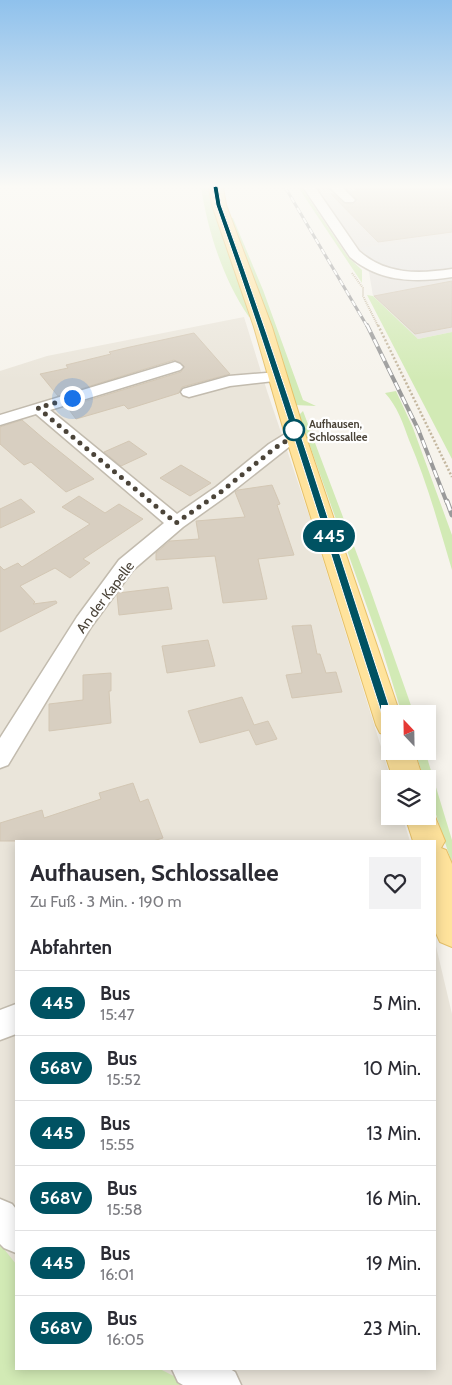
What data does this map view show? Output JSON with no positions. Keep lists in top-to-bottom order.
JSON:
{
  "streets": {
    "street": ["An der Kapelle"]
  },
  "places": ["Aufhausen, Schlossallee"],
  "lines": ["bus line 445"],
  "north": "top",
  "page": {
    "on_map": "445",
    "heading": [
      ["Aufhausen, Schlossallee", "Zu Fuß · 3 Min. · 190 m"],
      "Abfahrten"
    ],
    "list": [
      {
        "mark": "445",
        "name": "Bus",
        "note": "15:47",
        "value": "5 Min."
      },
      {
        "mark": "568V",
        "name": "Bus",
        "note": "15:52",
        "value": "10 Min."
      },
      {
        "mark": "445",
        "name": "Bus",
        "note": "15:55",
        "value": "13 Min."
      },
      {
        "mark": "568V",
        "name": "Bus",
        "note": "15:58",
        "value": "16 Min."
      },
      {
        "mark": "445",
        "name": "Bus",
        "note": "16:01",
        "value": "19 Min."
      },
      {
        "mark": "568V",
        "name": "Bus",
        "note": "16:05",
        "value": "23 Min."
      }
    ]
  }
}
